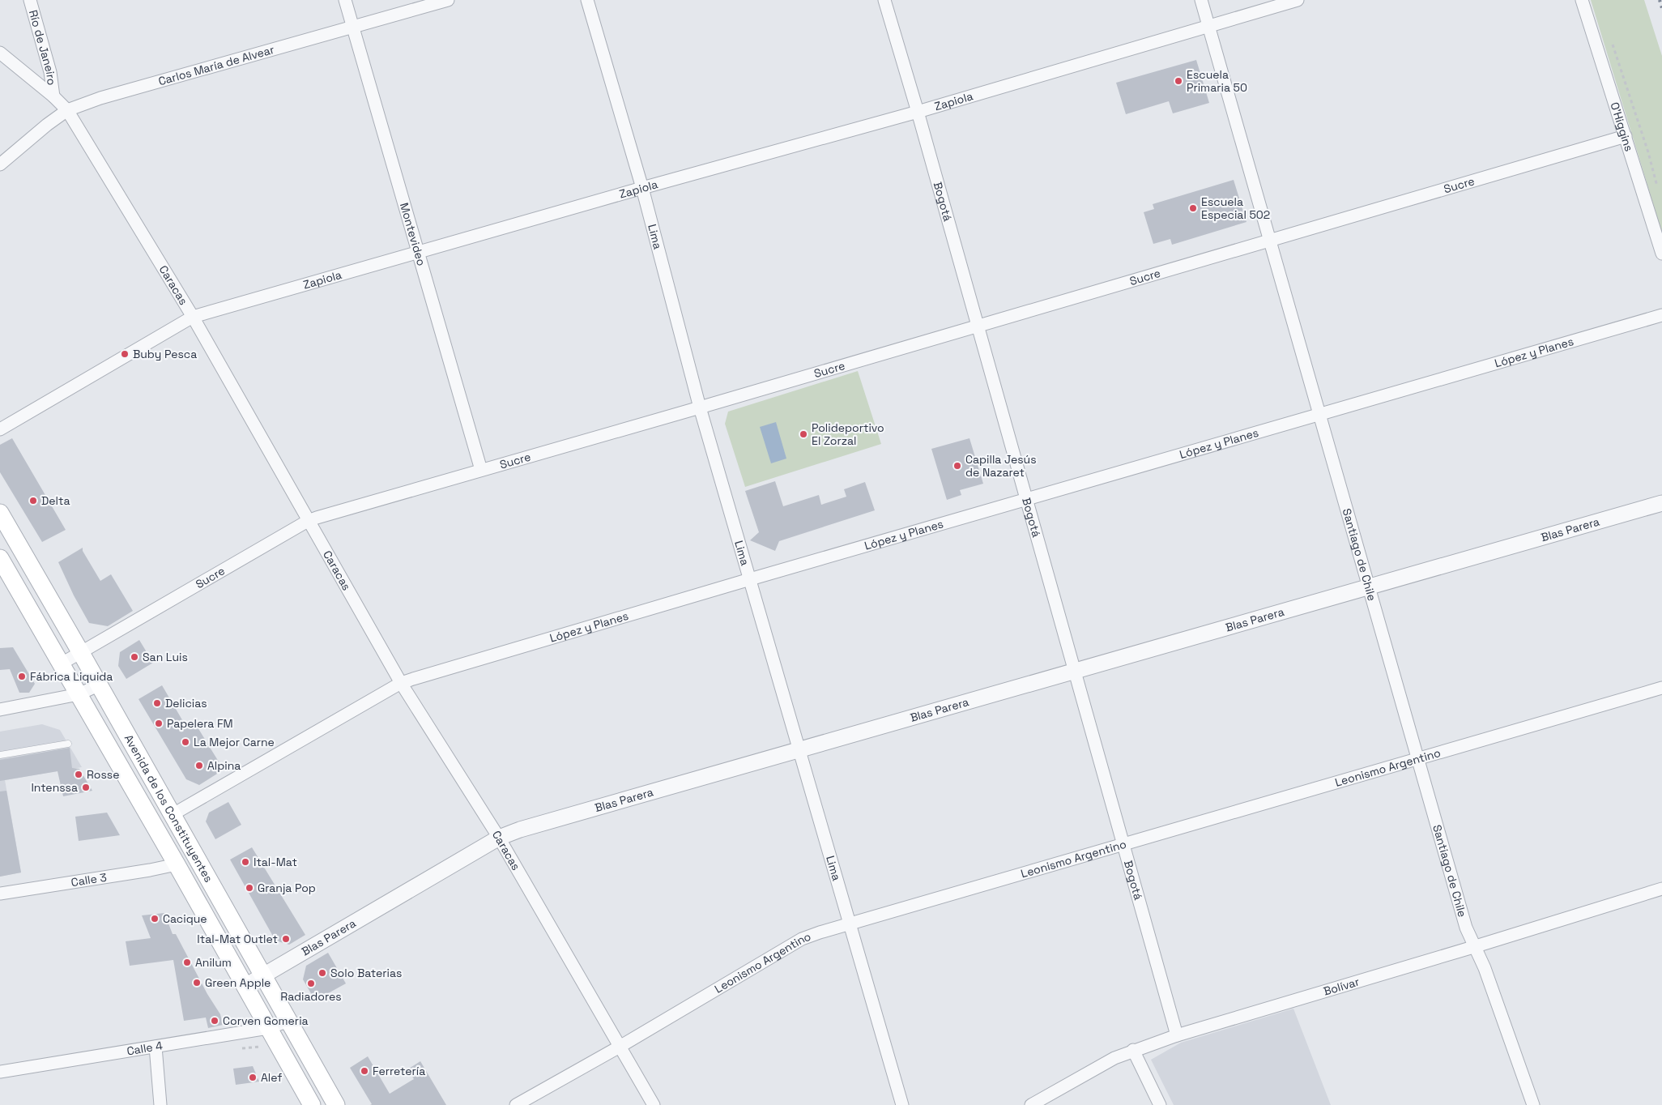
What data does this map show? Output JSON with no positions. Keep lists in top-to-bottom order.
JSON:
{
  "streets": {
    "main road": ["Avenida de los Constituyentes"],
    "street": [
      "Río de Janeiro",
      "Carlos María de Alvear",
      "Zapiola",
      "O'Higgins",
      "Sucre",
      "Bogotá",
      "Montevideo",
      "Lima",
      "Caracas",
      "López y Planes",
      "Blas Parera",
      "Santiago de Chile",
      "Leonismo Argentino",
      "Calle 3",
      "Bolívar",
      "Calle 4"
    ]
  },
  "crossings": [
    ["Río de Janeiro", "Caracas"],
    ["Carlos María de Alvear", "Montevideo"],
    ["Carlos María de Alvear", "Caracas"],
    ["Zapiola", "Bogotá"],
    ["Zapiola", "Montevideo"],
    ["Zapiola", "Lima"],
    ["Zapiola", "Caracas"],
    ["Zapiola", "Santiago de Chile"],
    ["O'Higgins", "Sucre"],
    ["Sucre", "Bogotá"],
    ["Sucre", "Montevideo"],
    ["Sucre", "Lima"],
    ["Sucre", "Caracas"],
    ["Sucre", "Santiago de Chile"],
    ["Sucre", "Avenida de los Constituyentes"],
    ["Bogotá", "López y Planes"],
    ["Bogotá", "Blas Parera"],
    ["Bogotá", "Leonismo Argentino"],
    ["Bogotá", "Bolívar"],
    ["Lima", "López y Planes"],
    ["Lima", "Blas Parera"],
    ["Lima", "Leonismo Argentino"],
    ["Caracas", "López y Planes"],
    ["Caracas", "Blas Parera"],
    ["Caracas", "Leonismo Argentino"],
    ["López y Planes", "Santiago de Chile"],
    ["López y Planes", "Avenida de los Constituyentes"],
    ["Blas Parera", "Santiago de Chile"],
    ["Blas Parera", "Avenida de los Constituyentes"],
    ["Santiago de Chile", "Leonismo Argentino"],
    ["Santiago de Chile", "Bolívar"],
    ["Avenida de los Constituyentes", "Calle 3"],
    ["Avenida de los Constituyentes", "Calle 4"]
  ],
  "places": [
    "Escuela Primaria 50",
    "Escuela Especial 502",
    "Buby Pesca",
    "Polideportivo El Zorzal",
    "Capilla Jesús de Nazaret",
    "Delta",
    "San Luis",
    "Fábrica Liquida",
    "Delicias",
    "Papelera FM",
    "La Mejor Carne",
    "Alpina",
    "Rosse",
    "Intenssa",
    "Ital-Mat",
    "Granja Pop",
    "Cacique",
    "Ital-Mat Outlet",
    "Anilum",
    "Solo Baterias",
    "Green Apple",
    "Radiadores",
    "Corven Gomeria",
    "Ferretería",
    "Alef"
  ]
}
